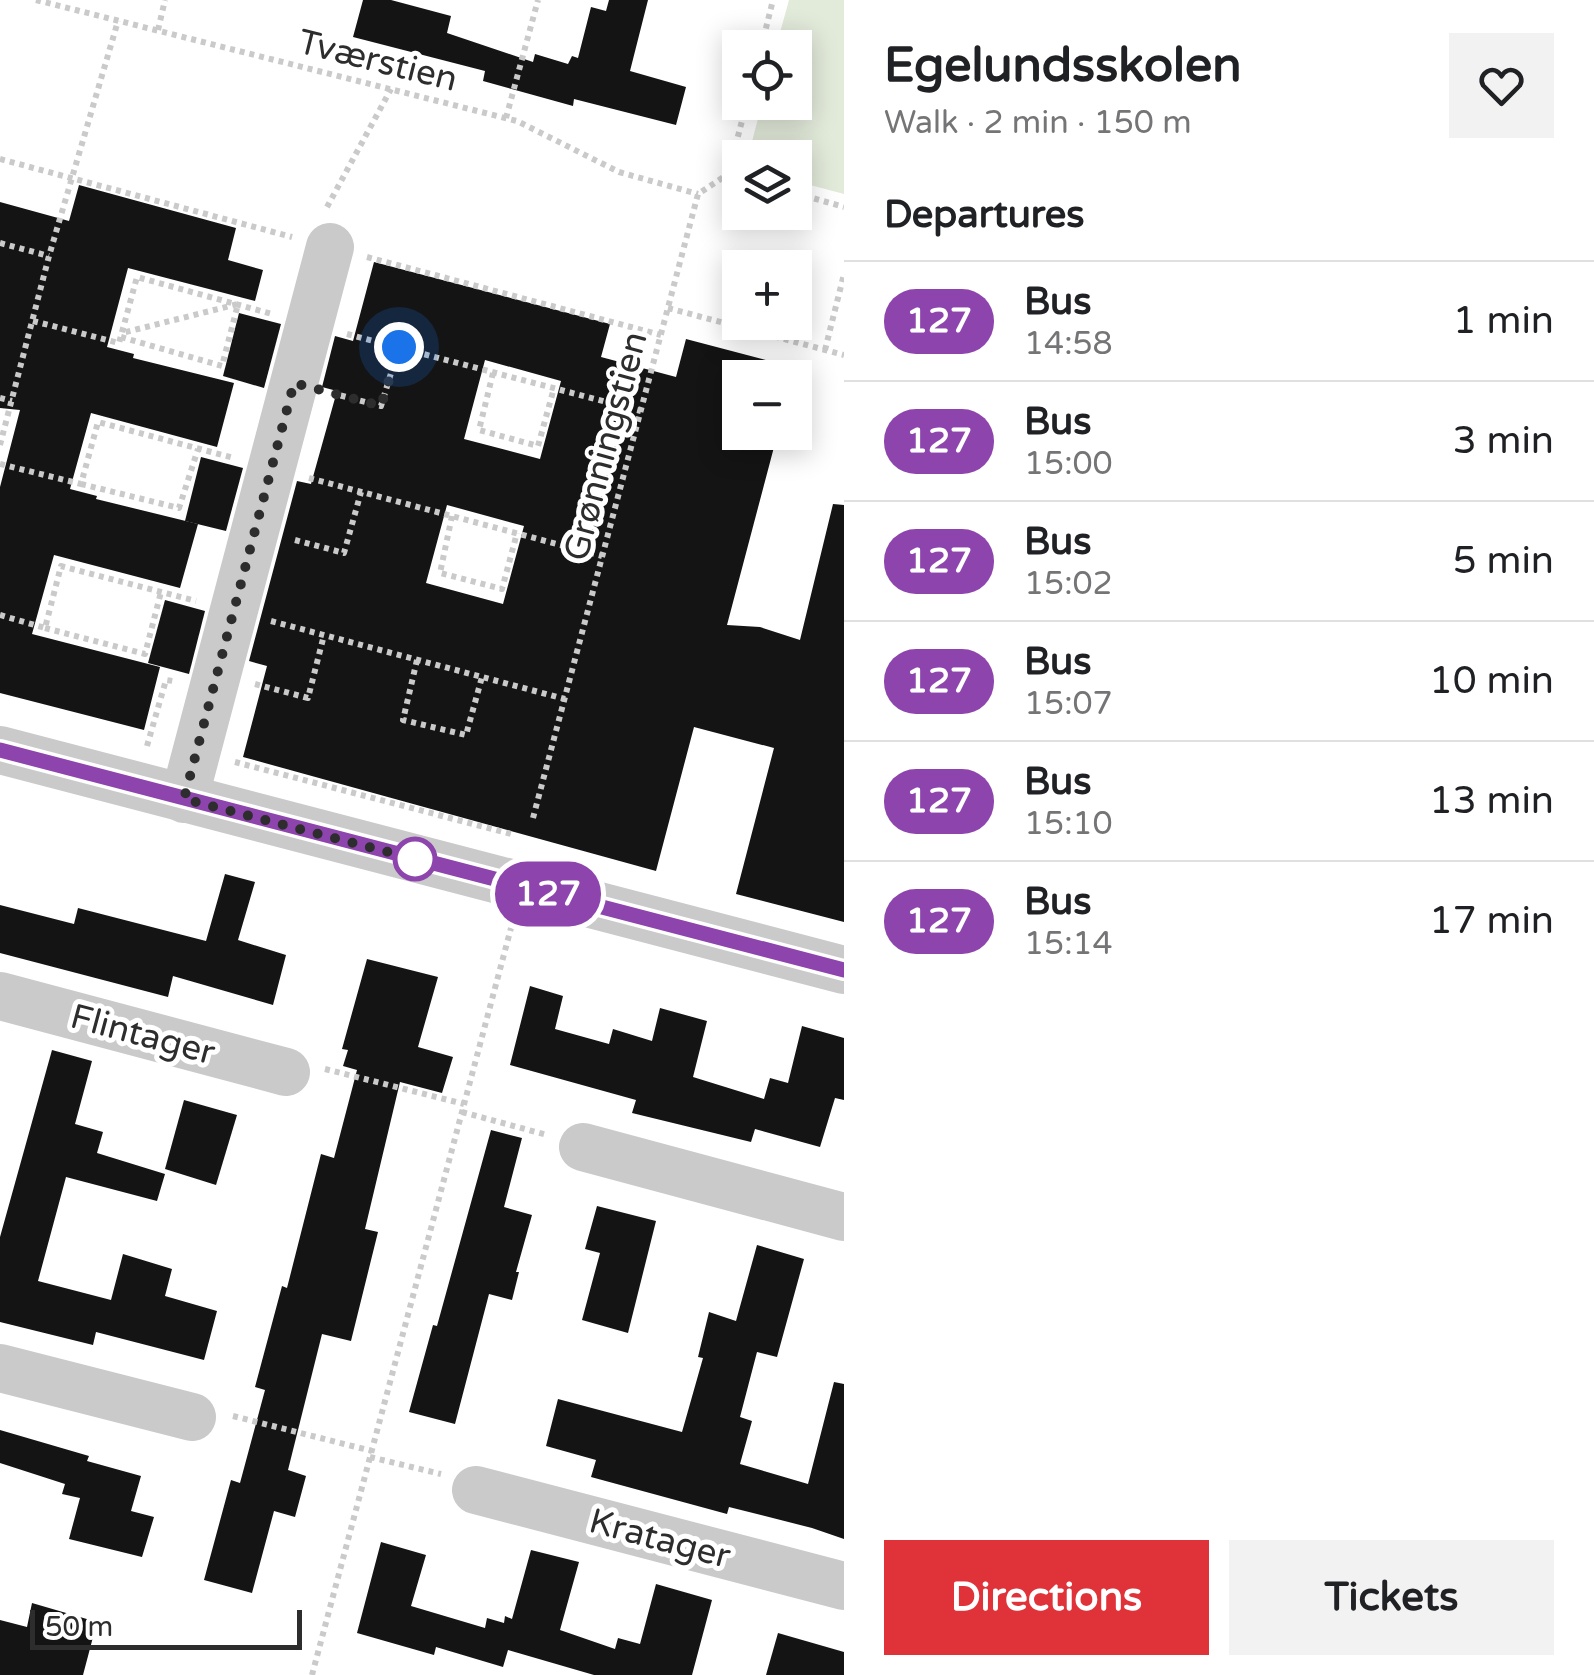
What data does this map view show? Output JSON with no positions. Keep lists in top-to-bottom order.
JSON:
{
  "streets": {
    "street": ["Flintager", "Kratager"],
    "path": ["Tværstien", "Grønningstien"]
  },
  "crossings": [
    ["Tværstien", "Grønningstien"]
  ],
  "lines": ["bus line 127"],
  "scale_bar": "50 m",
  "page": {
    "on_map": "127",
    "heading": [
      ["Egelundsskolen", "Walk · 2 min · 150 m"],
      "Departures"
    ],
    "map_buttons": ["+", "−"],
    "list": [
      {
        "mark": "127",
        "name": "Bus",
        "note": "14:58",
        "value": "1 min"
      },
      {
        "mark": "127",
        "name": "Bus",
        "note": "15:00",
        "value": "3 min"
      },
      {
        "mark": "127",
        "name": "Bus",
        "note": "15:02",
        "value": "5 min"
      },
      {
        "mark": "127",
        "name": "Bus",
        "note": "15:07",
        "value": "10 min"
      },
      {
        "mark": "127",
        "name": "Bus",
        "note": "15:10",
        "value": "13 min"
      },
      {
        "mark": "127",
        "name": "Bus",
        "note": "15:14",
        "value": "17 min"
      }
    ],
    "buttons": ["Directions", "Tickets"],
    "scale": "50 m"
  }
}
